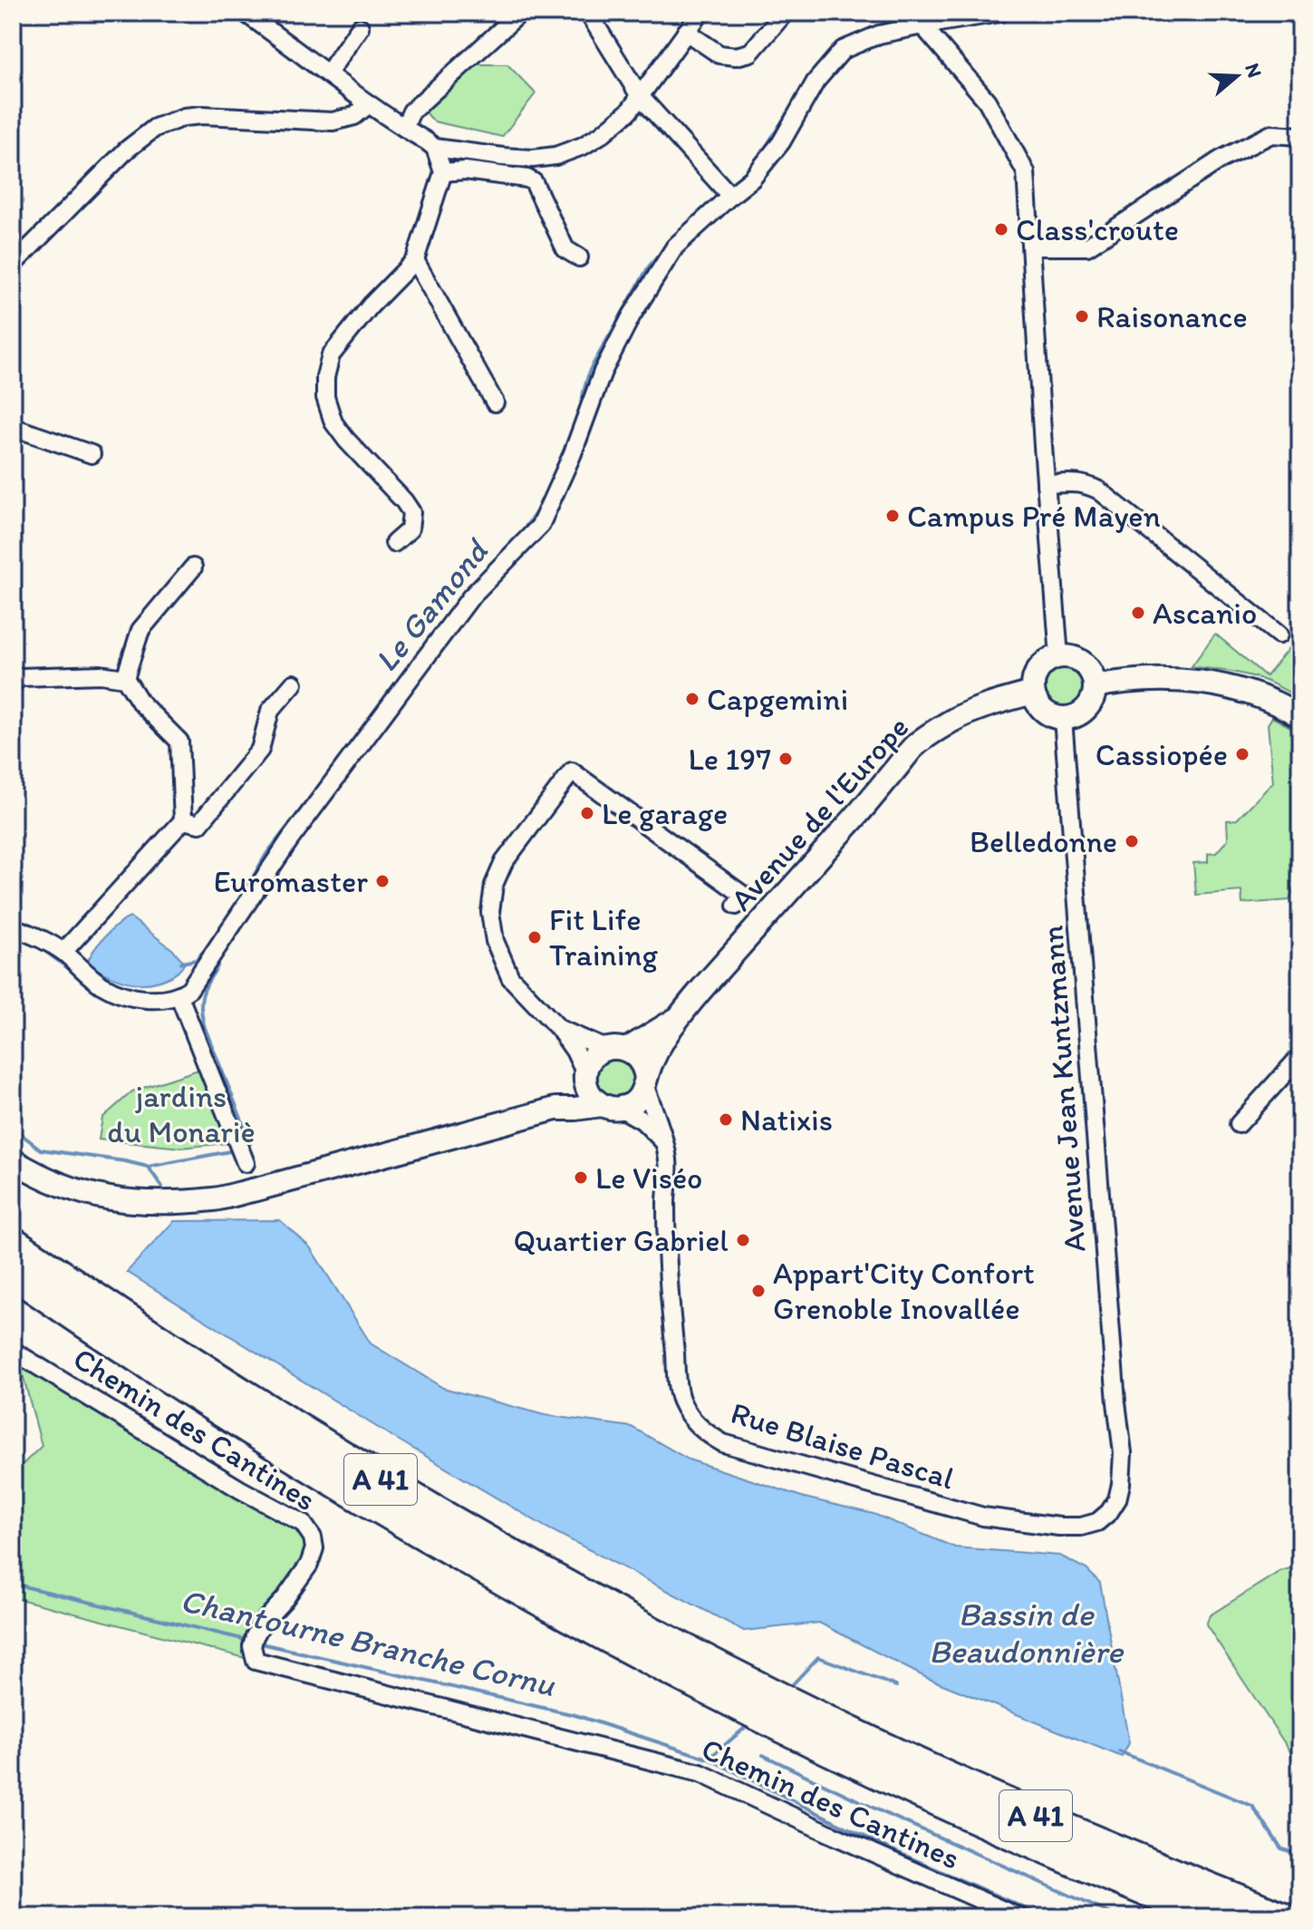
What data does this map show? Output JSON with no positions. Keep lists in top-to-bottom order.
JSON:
{
  "streets": {
    "highway": ["A 41"],
    "main road": ["Avenue de l'Europe"],
    "street": ["Avenue Jean Kuntzmann", "Chemin des Cantines", "Rue Blaise Pascal"]
  },
  "crossings": [
    ["Avenue de l'Europe", "Avenue Jean Kuntzmann"],
    ["Avenue de l'Europe", "Rue Blaise Pascal"],
    ["Avenue Jean Kuntzmann", "Rue Blaise Pascal"]
  ],
  "water": ["Le Gamond", "Bassin de Beaudonnière", "Chantourne Branche Cornu"],
  "parks": ["jardins du Monariè"],
  "places": [
    "Class'croute",
    "Raisonance",
    "Campus Pré Mayen",
    "Ascanio",
    "Capgemini",
    "Cassiopée",
    "Le 197",
    "Le garage",
    "Belledonne",
    "Euromaster",
    "Fit Life Training",
    "Natixis",
    "Le Viséo",
    "Quartier Gabriel",
    "Appart'City Confort Grenoble Inovallée"
  ],
  "north": "right"
}
